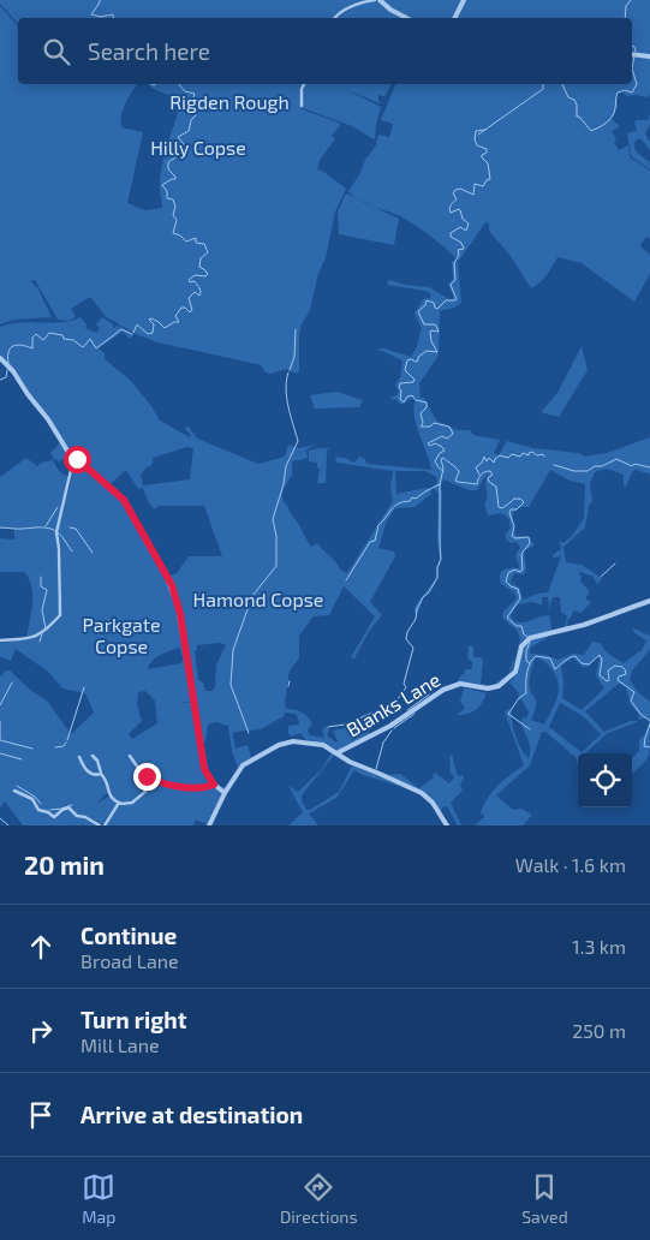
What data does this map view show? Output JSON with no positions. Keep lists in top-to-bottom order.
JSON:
{
  "streets": {
    "street": ["Blanks Lane"]
  },
  "parks": [
    "Rigden Rough",
    "Hilly Copse",
    "Hamond Copse",
    "Parkgate Copse"
  ],
  "page": {
    "search": "Search here",
    "heading": ["20 min", "Walk · 1.6 km"],
    "list": [
      ["Continue", "Broad Lane", "1.3 km"],
      ["Turn right", "Mill Lane", "250 m"],
      "Arrive at destination"
    ],
    "nav": ["Map", "Directions", "Saved"]
  }
}
